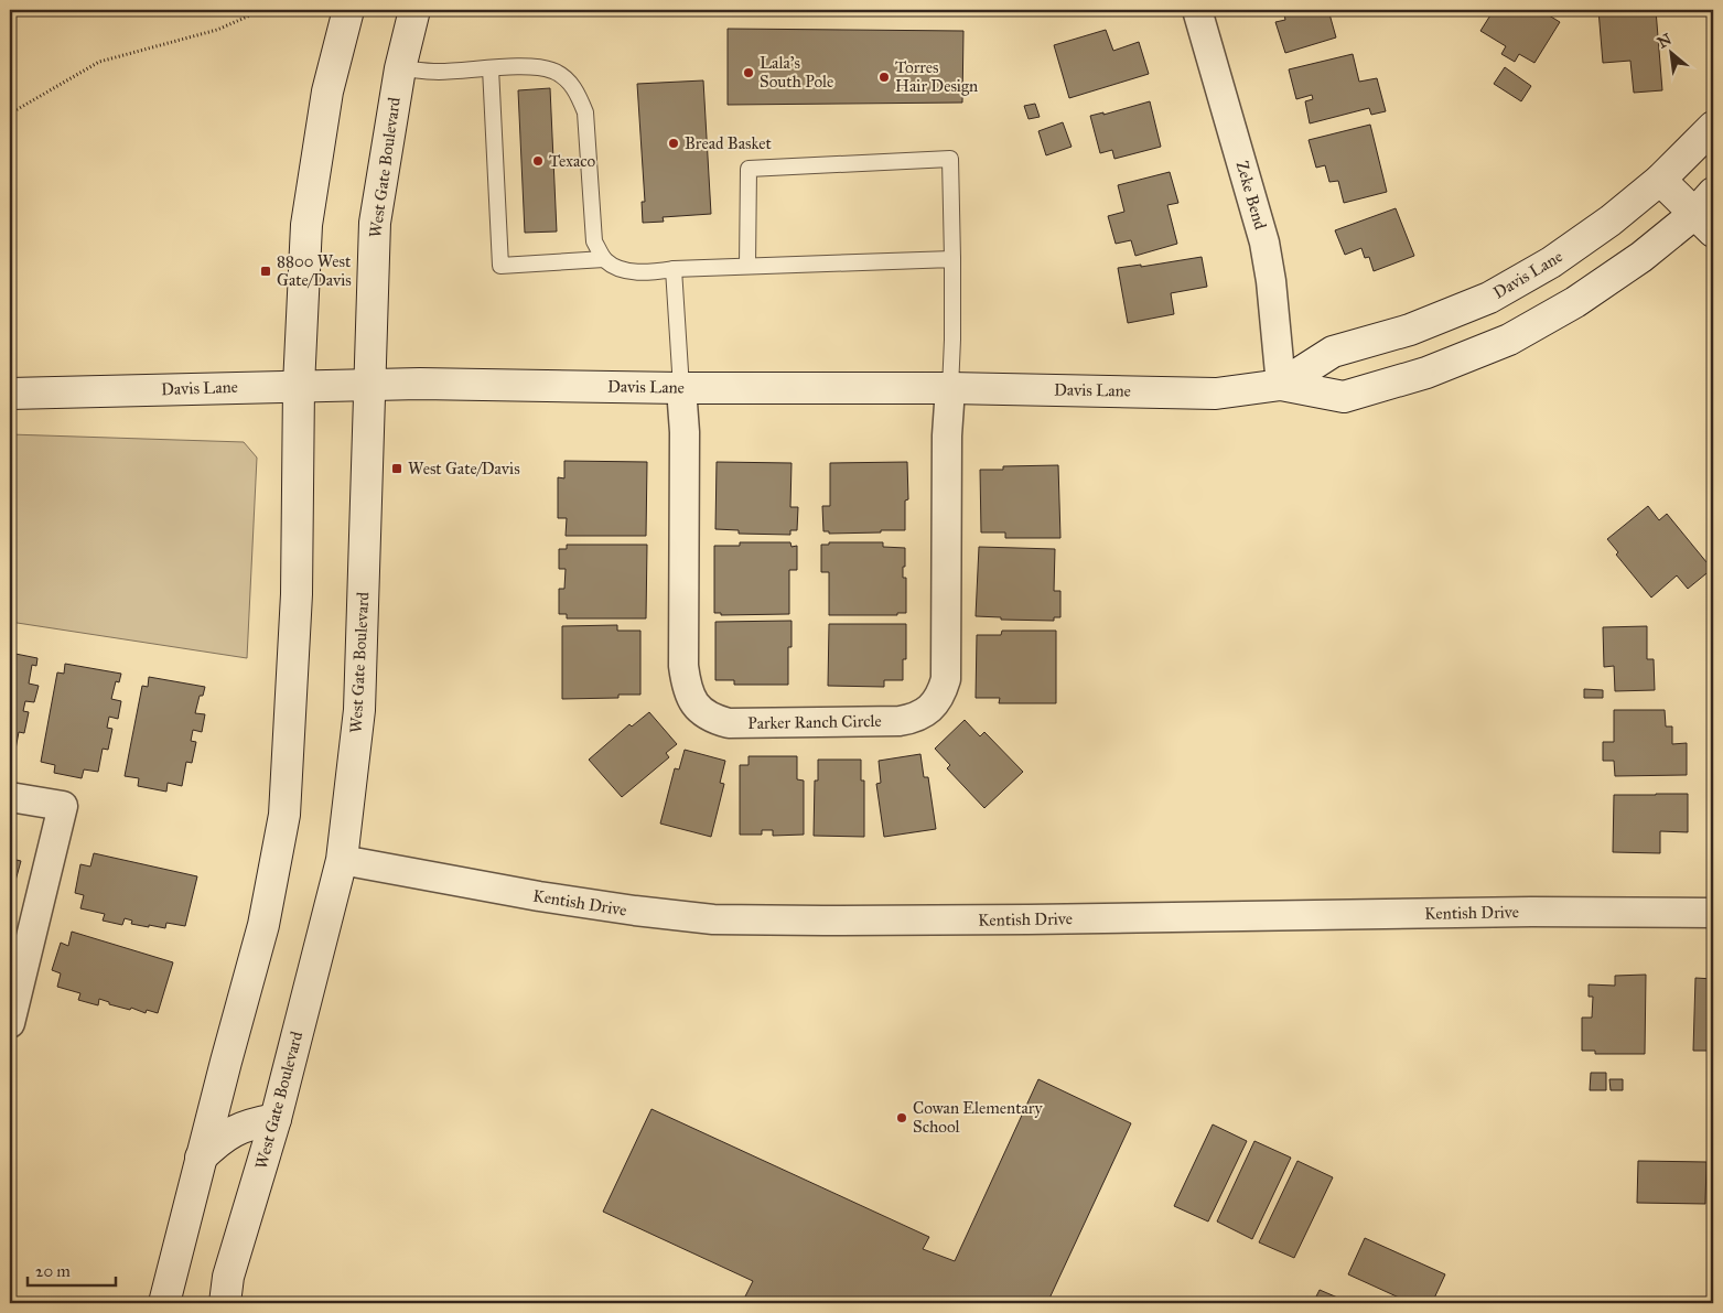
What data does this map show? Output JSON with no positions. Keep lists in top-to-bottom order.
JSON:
{
  "streets": {
    "main road": ["West Gate Boulevard", "Davis Lane"],
    "street": ["Zeke Bend", "Parker Ranch Circle", "Kentish Drive"]
  },
  "crossings": [
    ["West Gate Boulevard", "Davis Lane"],
    ["West Gate Boulevard", "Kentish Drive"],
    ["Zeke Bend", "Davis Lane"],
    ["Davis Lane", "Parker Ranch Circle"]
  ],
  "places": {
    "other": [
      "Lala's South Pole",
      "Torres Hair Design",
      "Bread Basket",
      "Texaco",
      "Cowan Elementary School"
    ],
    "transit": ["8800 West Gate/Davis", "West Gate/Davis"]
  },
  "scale_bar": "20 m",
  "north": "top left"
}
